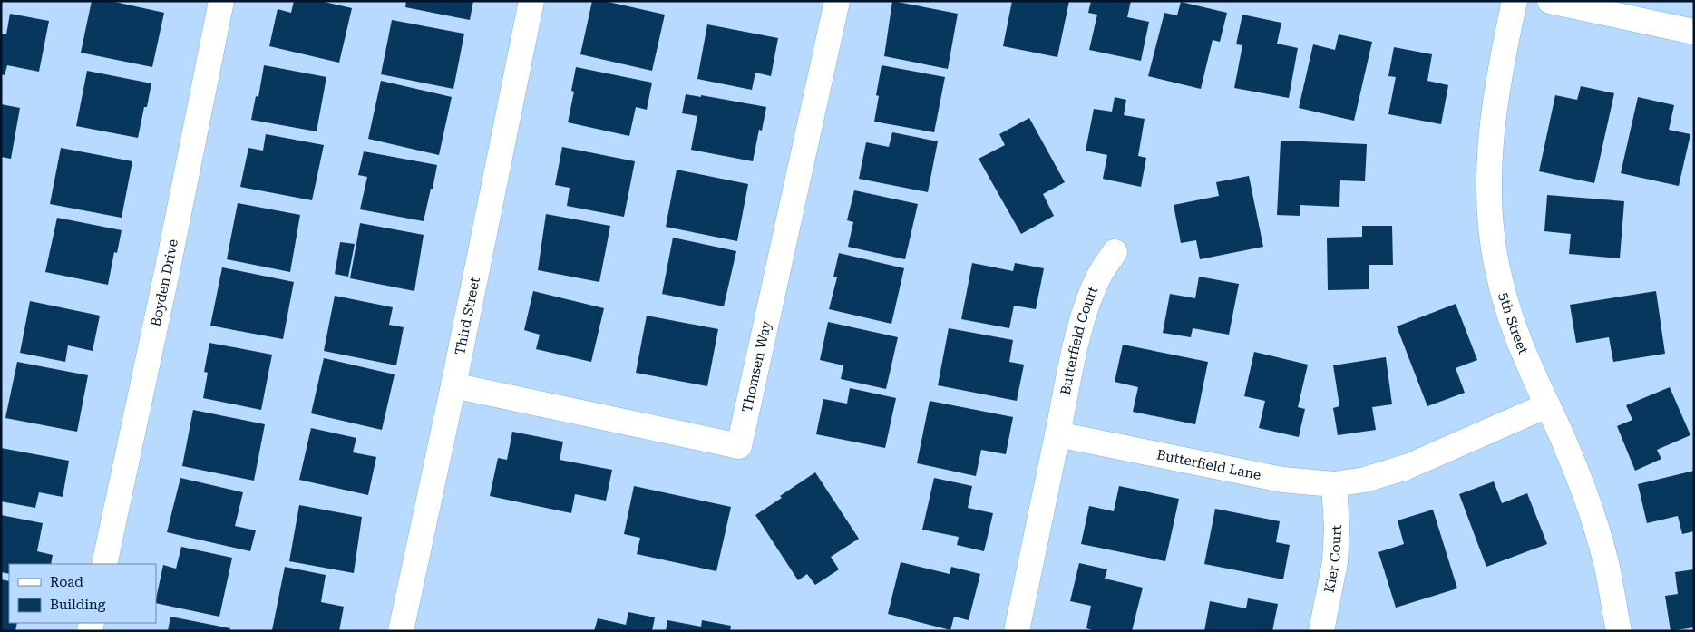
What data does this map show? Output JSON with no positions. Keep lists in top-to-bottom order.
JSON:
{
  "streets": {
    "street": [
      "Boyden Drive",
      "Third Street",
      "5th Street",
      "Butterfield Court",
      "Thomsen Way",
      "Butterfield Lane",
      "Kier Court"
    ]
  },
  "crossings": [
    ["Third Street", "Thomsen Way"],
    ["5th Street", "Butterfield Lane"],
    ["Butterfield Court", "Butterfield Lane"],
    ["Butterfield Lane", "Kier Court"]
  ],
  "legend": ["Road", "Building"]
}
